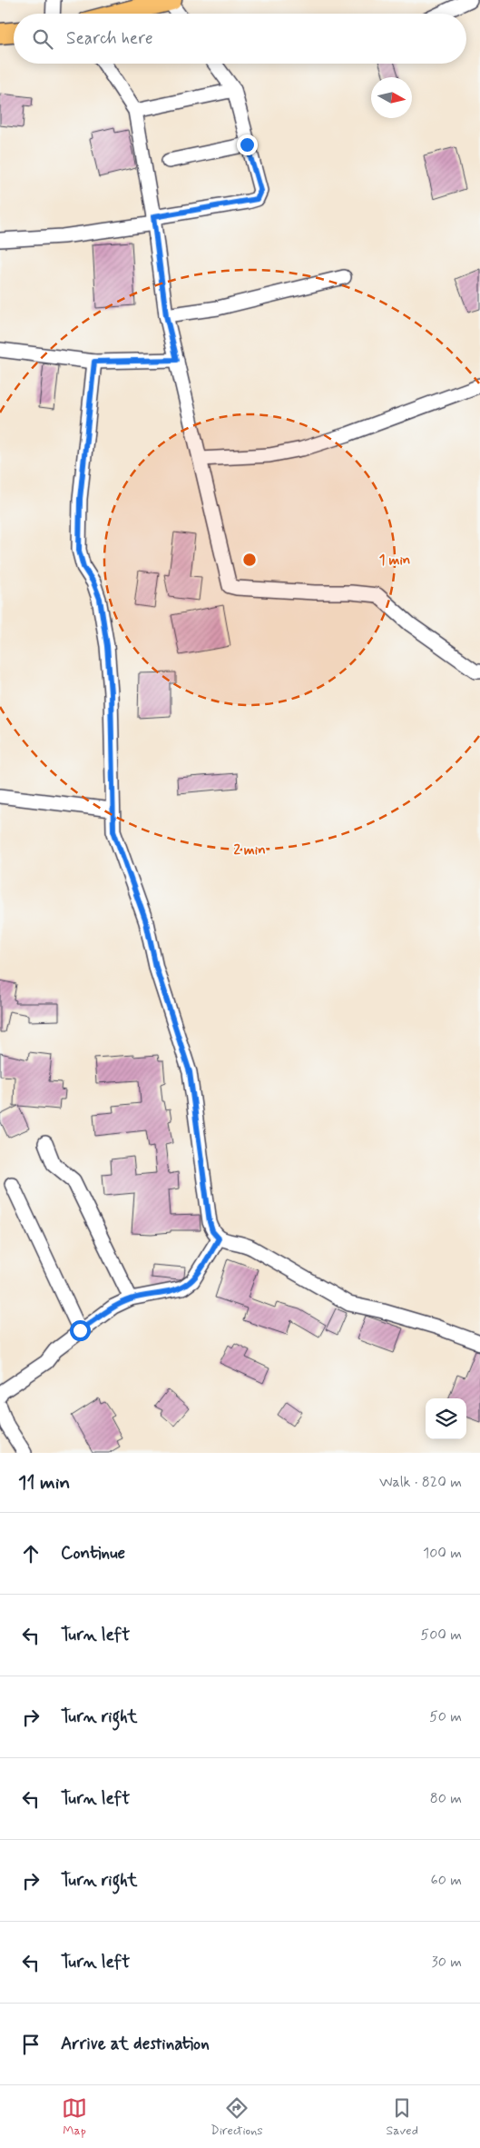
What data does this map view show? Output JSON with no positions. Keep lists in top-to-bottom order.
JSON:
{
  "north": "right",
  "page": {
    "search": "Search here",
    "heading": ["11 min", "Walk · 820 m"],
    "list": [
      ["Continue", "100 m"],
      ["Turn left", "500 m"],
      ["Turn right", "50 m"],
      ["Turn left", "80 m"],
      ["Turn right", "60 m"],
      ["Turn left", "30 m"],
      "Arrive at destination"
    ],
    "nav": ["Map", "Directions", "Saved"]
  },
  "rings": ["1 min", "2 min"]
}
